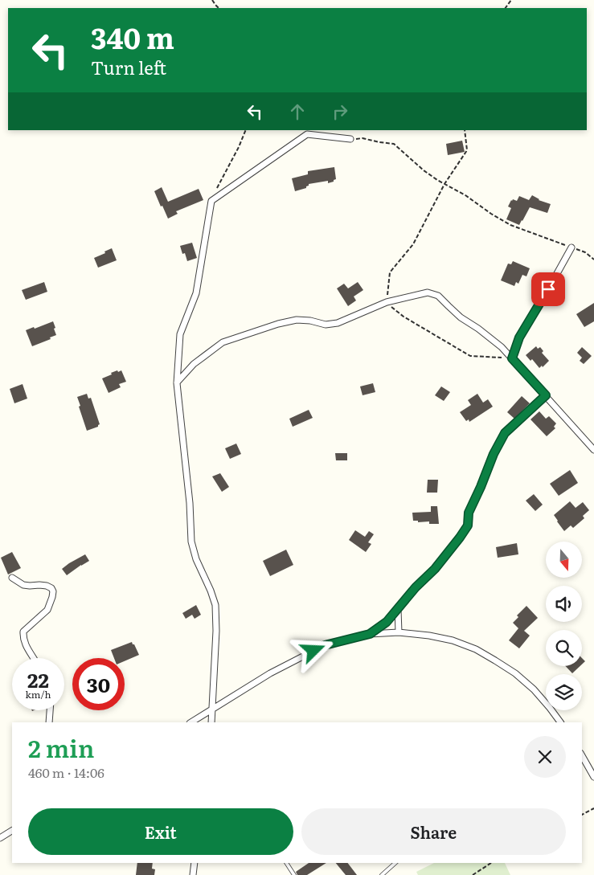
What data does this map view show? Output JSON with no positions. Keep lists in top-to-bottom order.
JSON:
{
  "north": "bottom",
  "page": {
    "turn": ["340 m", "Turn left"],
    "speed": "22 km/h",
    "limit": "30",
    "heading": ["2 min", "460 m · 14:06"],
    "buttons": ["Exit", "Share"]
  }
}
